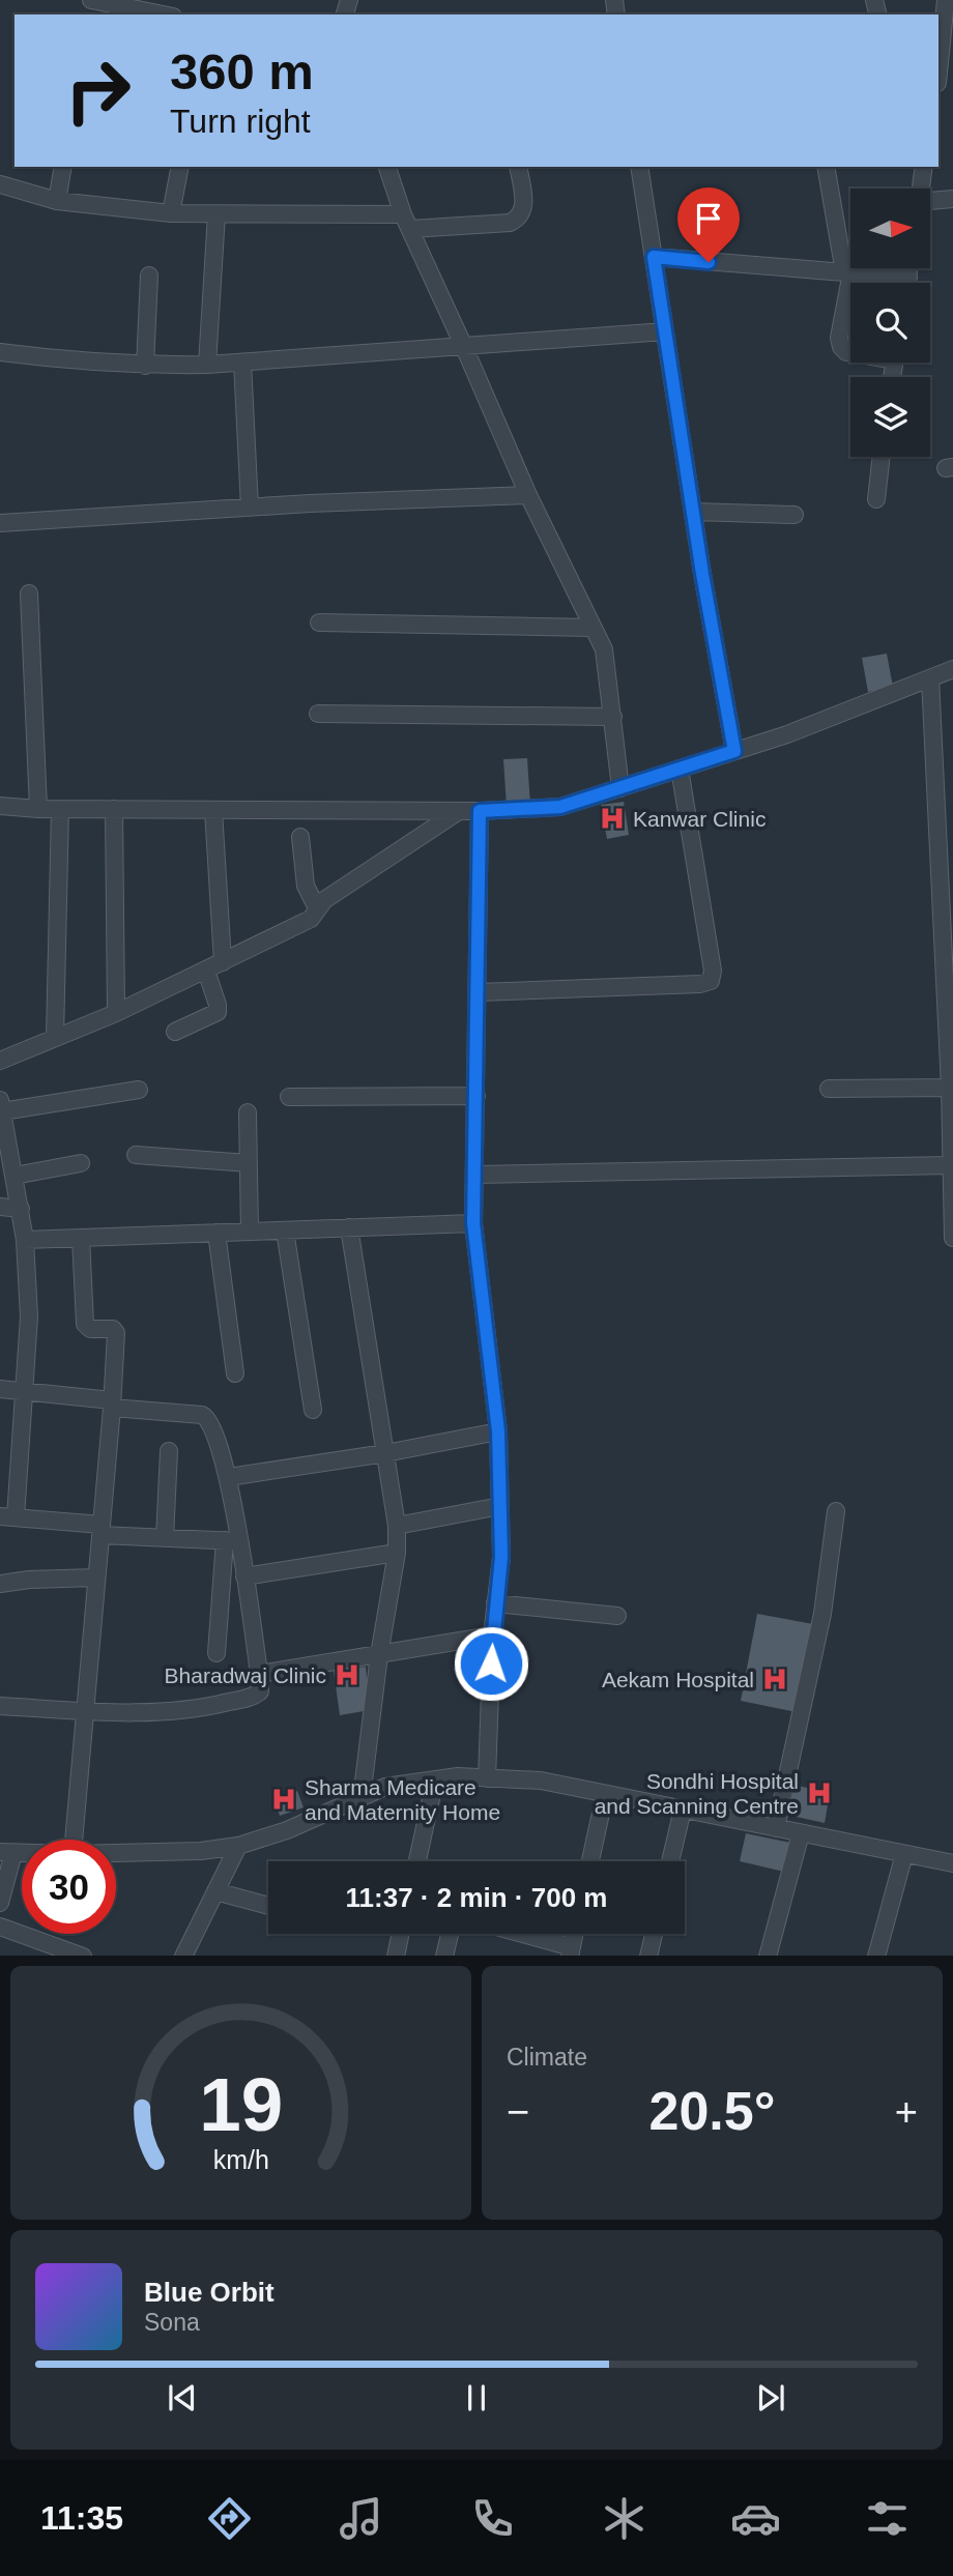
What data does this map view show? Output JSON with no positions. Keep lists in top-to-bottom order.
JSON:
{
  "places": {
    "hospital": [
      "Kanwar Clinic",
      "Bharadwaj Clinic",
      "Aekam Hospital",
      "Sondhi Hospital and Scanning Centre",
      "Sharma Medicare and Maternity Home"
    ]
  },
  "north": "right",
  "page": {
    "turn": ["360 m", "Turn right"],
    "limit": "30",
    "trip": "11:37 · 2 min · 700 m",
    "tile": "Climate",
    "heat": ["−", "20.5°", "+"],
    "song": ["Blue Orbit", "Sona"],
    "tabs": "11:35",
    "gauge": ["19", "km/h"]
  }
}
